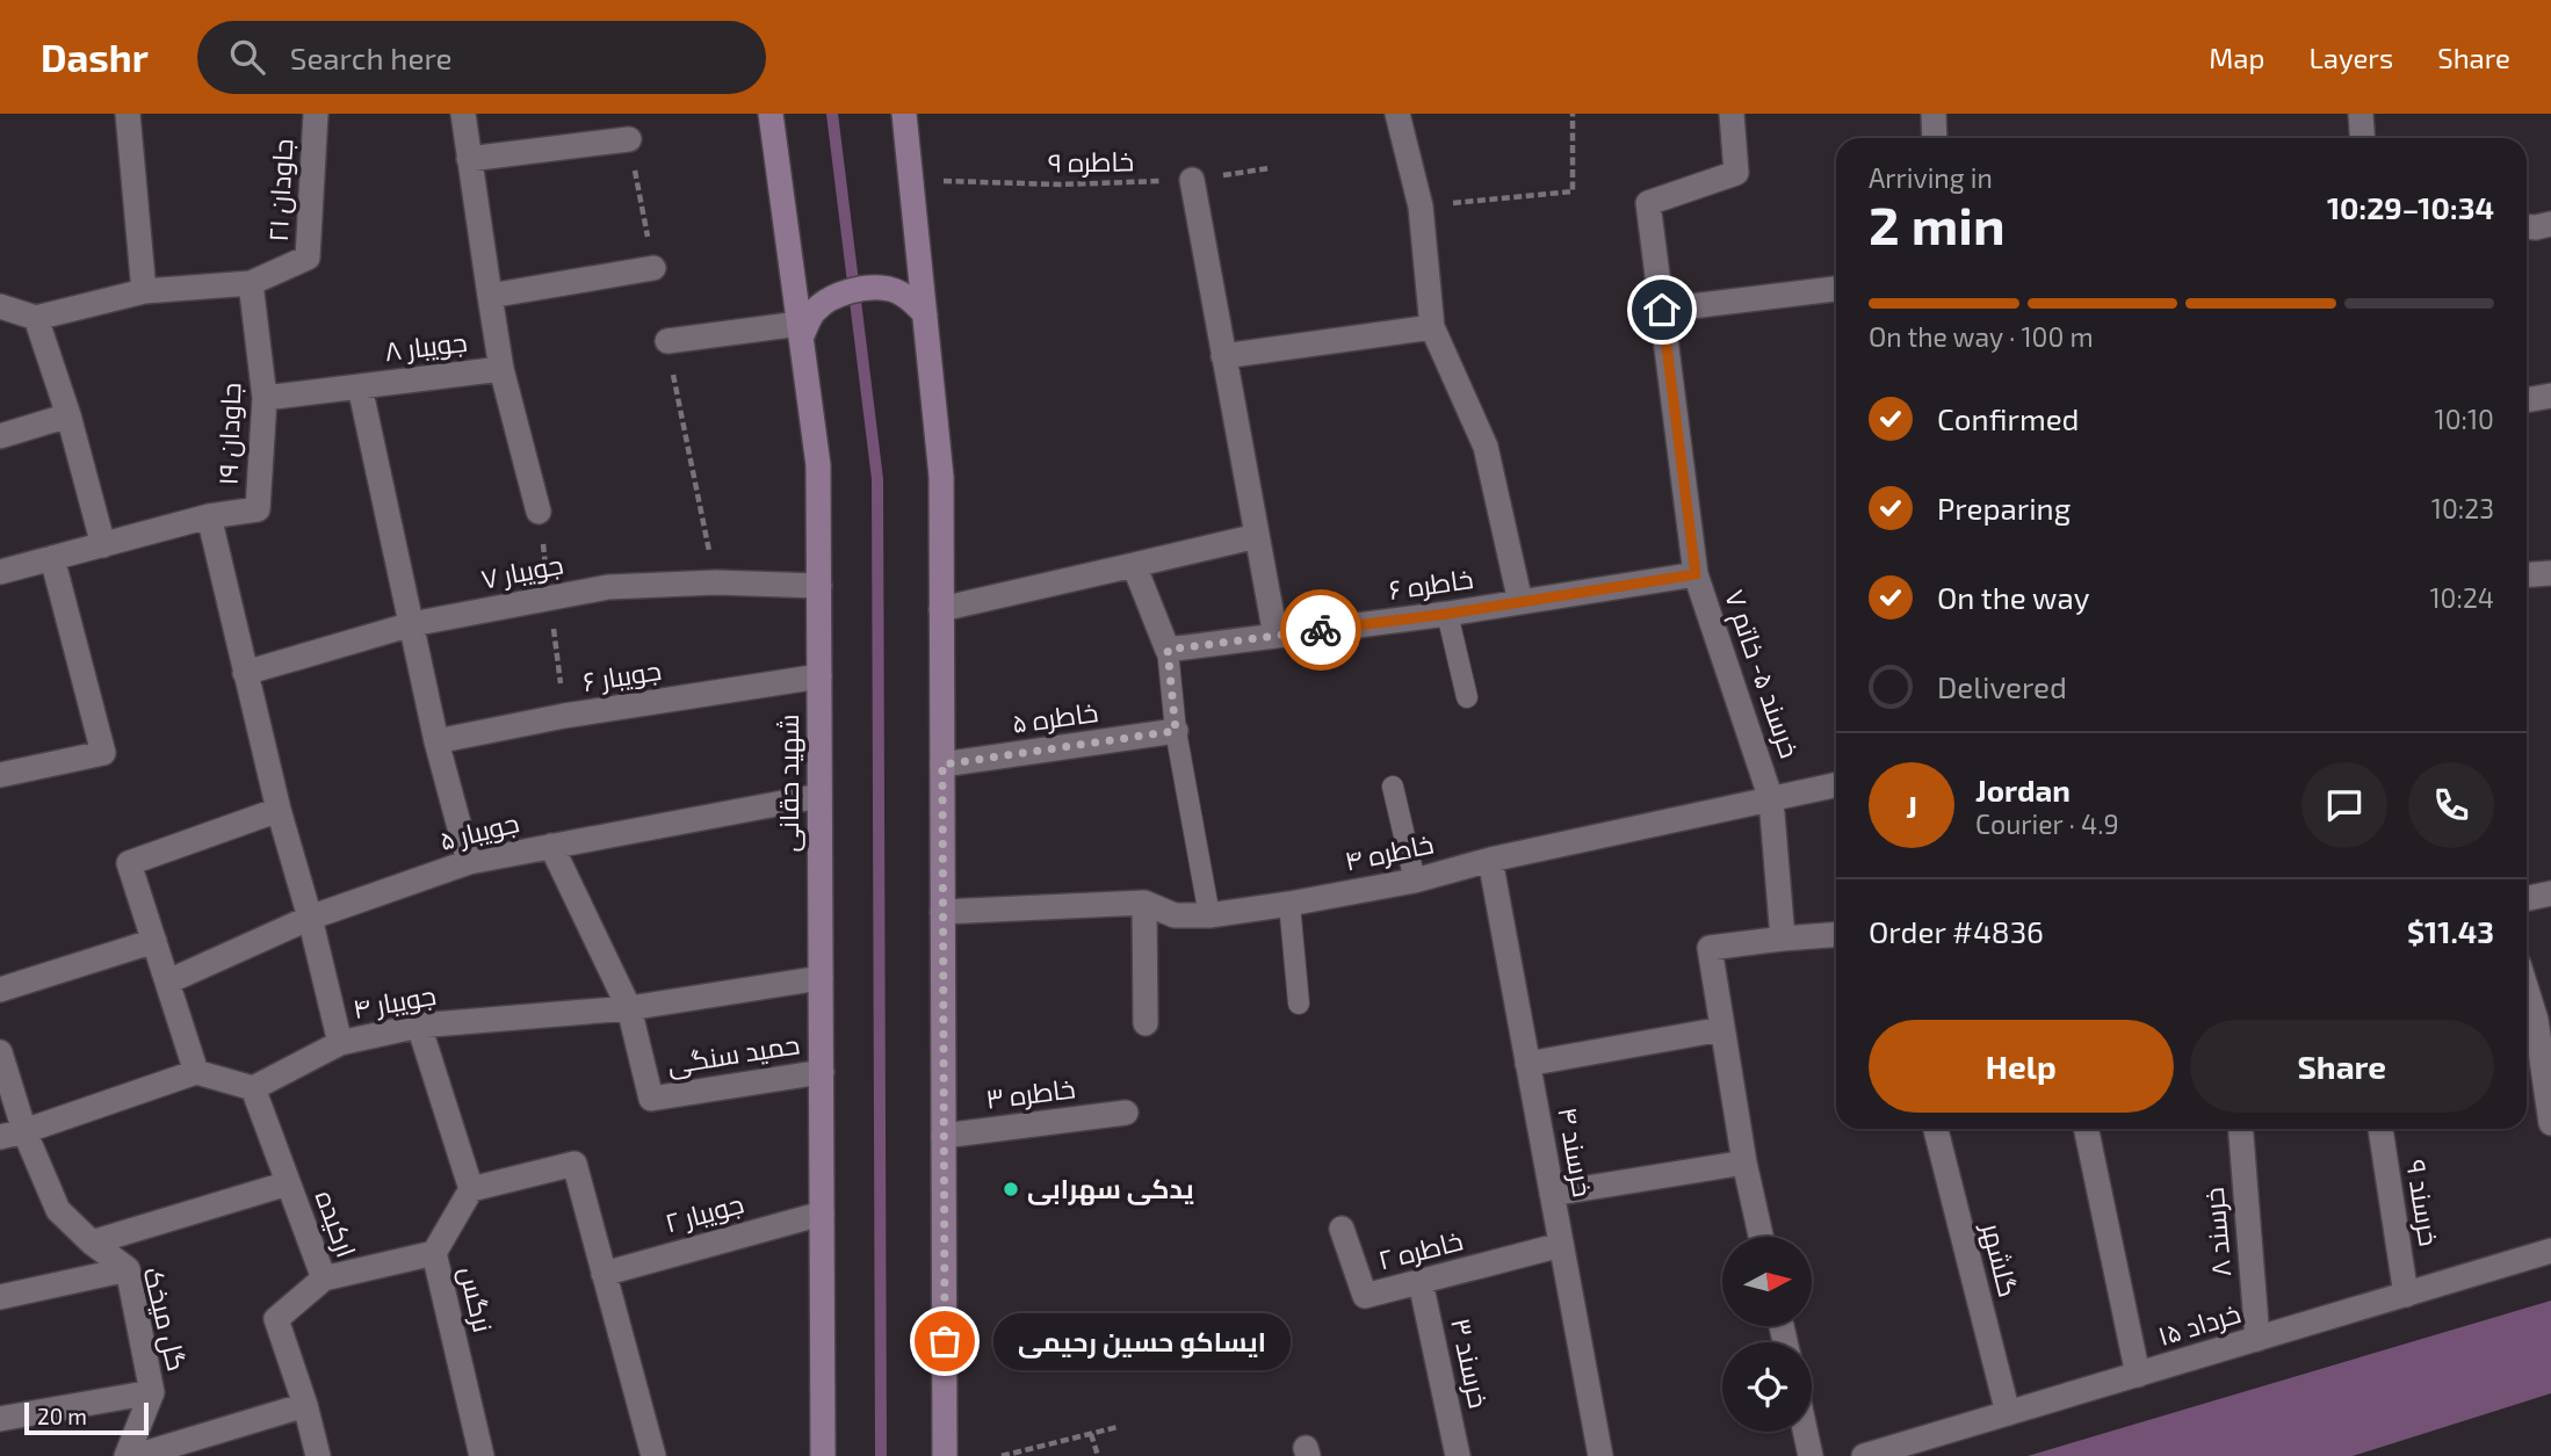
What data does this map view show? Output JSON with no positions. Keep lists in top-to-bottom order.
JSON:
{
  "streets": {
    "main road": ["شهید حقانی"],
    "street": [
      "جاودان ۲۱",
      "جویبار ۸",
      "جاودان ۱۹",
      "جویبار ۷",
      "خاطره ۶",
      "خرسند ۵- خاتم ۷",
      "جویبار ۶",
      "خاطره ۵",
      "جویبار ۵",
      "خاطره ۴",
      "جویبار ۴",
      "حمید سنگی",
      "خاطره ۳",
      "خرسند ۴",
      "خرسند ۹",
      "جویبار ۲",
      "ارکیده",
      "خرسند ۸",
      "خاطره ۲",
      "گلشهر",
      "نرگس",
      "گل میخک",
      "۱۵ خرداد",
      "خرسند ۳"
    ],
    "path": ["خاطره ۹"]
  },
  "crossings": [
    ["جاودان ۲۱", "جاودان ۱۹"],
    ["جویبار ۸", "جاودان ۱۹"],
    ["جاودان ۱۹", "جویبار ۷"],
    ["جاودان ۱۹", "جویبار ۵"],
    ["جویبار ۷", "شهید حقانی"],
    ["خاطره ۶", "خرسند ۵- خاتم ۷"],
    ["خرسند ۵- خاتم ۷", "خاطره ۴"],
    ["جویبار ۶", "شهید حقانی"],
    ["شهید حقانی", "جویبار ۵"],
    ["شهید حقانی", "جویبار ۴"],
    ["شهید حقانی", "حمید سنگی"],
    ["شهید حقانی", "جویبار ۲"],
    ["خاطره ۴", "خرسند ۴"],
    ["جویبار ۴", "حمید سنگی"],
    ["جویبار ۴", "ارکیده"],
    ["خرسند ۴", "خاطره ۲"],
    ["خرسند ۹", "۱۵ خرداد"],
    ["خرسند ۸", "۱۵ خرداد"],
    ["خاطره ۲", "خرسند ۳"],
    ["گلشهر", "۱۵ خرداد"]
  ],
  "places": ["یدکی سهرابی", "ایساکو حسین رحیمی"],
  "scale_bar": "20 m",
  "north": "right",
  "page": {
    "header": "Dashr",
    "search": "Search here",
    "nav": ["Map", "Layers", "Share"],
    "heading": ["2 min", "Arriving in", "10:29–10:34"],
    "panel": [
      "Jordan",
      "Courier · 4.9",
      "Order #4836",
      "$11.43"
    ],
    "bar": "On the way · 100 m",
    "list": [
      ["Confirmed", "10:10"],
      ["Preparing", "10:23"],
      ["On the way", "10:24"],
      "Delivered"
    ],
    "round": "J",
    "buttons": ["Help", "Share"],
    "bubble": "ایساکو حسین رحیمی",
    "scale": "20 m"
  }
}
